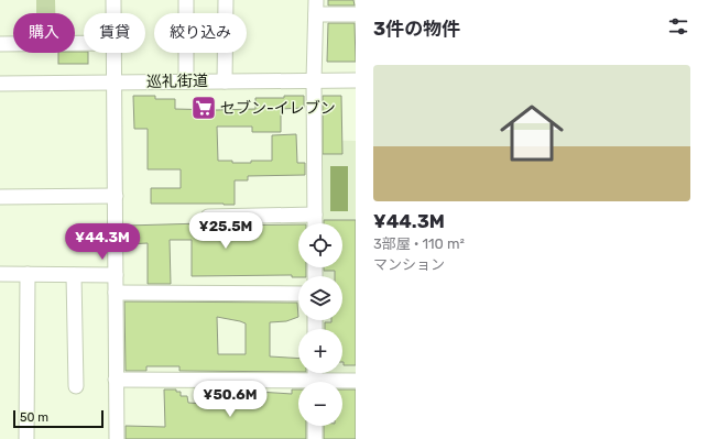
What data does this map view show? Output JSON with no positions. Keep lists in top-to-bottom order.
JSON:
{
  "streets": {
    "street": ["巡礼街道"]
  },
  "places": {
    "supermarket": ["セブン-イレブン"]
  },
  "scale_bar": "50 m",
  "page": {
    "heading": "3件の物件",
    "chip": ["購入", "賃貸", "絞り込み"],
    "list": [
      {
        "name": "¥44.3M",
        "note": "3部屋 · 110 m² · マンション"
      }
    ],
    "price": ["¥25.5M", "¥44.3M", "¥50.6M"],
    "map_buttons": ["+", "−"],
    "scale": "50 m"
  }
}
